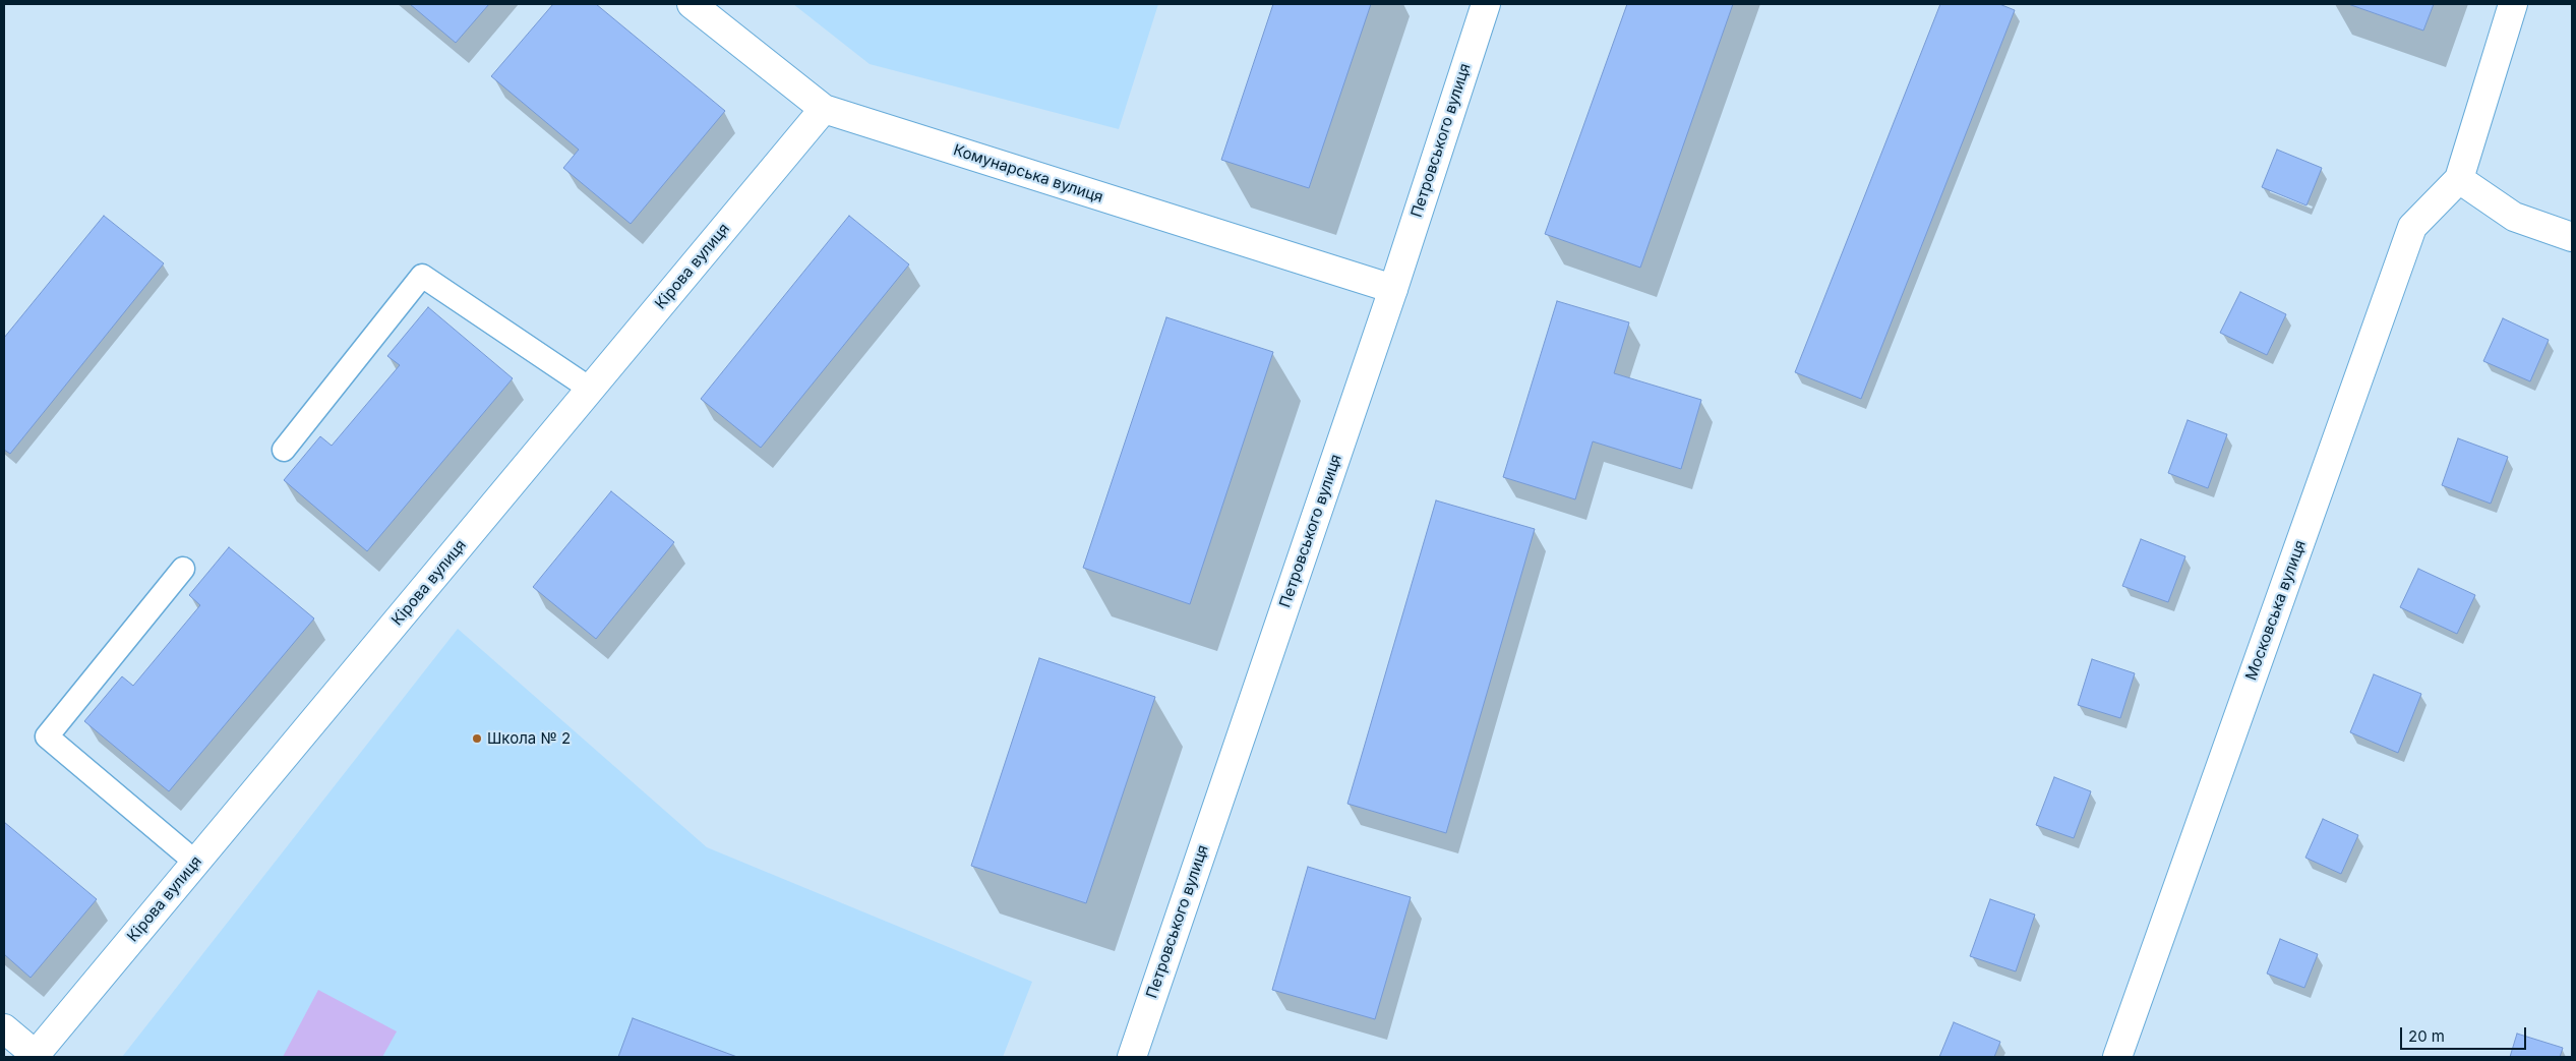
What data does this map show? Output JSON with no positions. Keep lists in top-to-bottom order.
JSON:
{
  "streets": {
    "street": [
      "Петровського вулиця",
      "Комунарська вулиця",
      "Кірова вулиця",
      "Московська вулиця"
    ]
  },
  "crossings": [
    ["Петровського вулиця", "Комунарська вулиця"],
    ["Комунарська вулиця", "Кірова вулиця"]
  ],
  "places": ["Школа № 2"],
  "scale_bar": "20 m"
}
